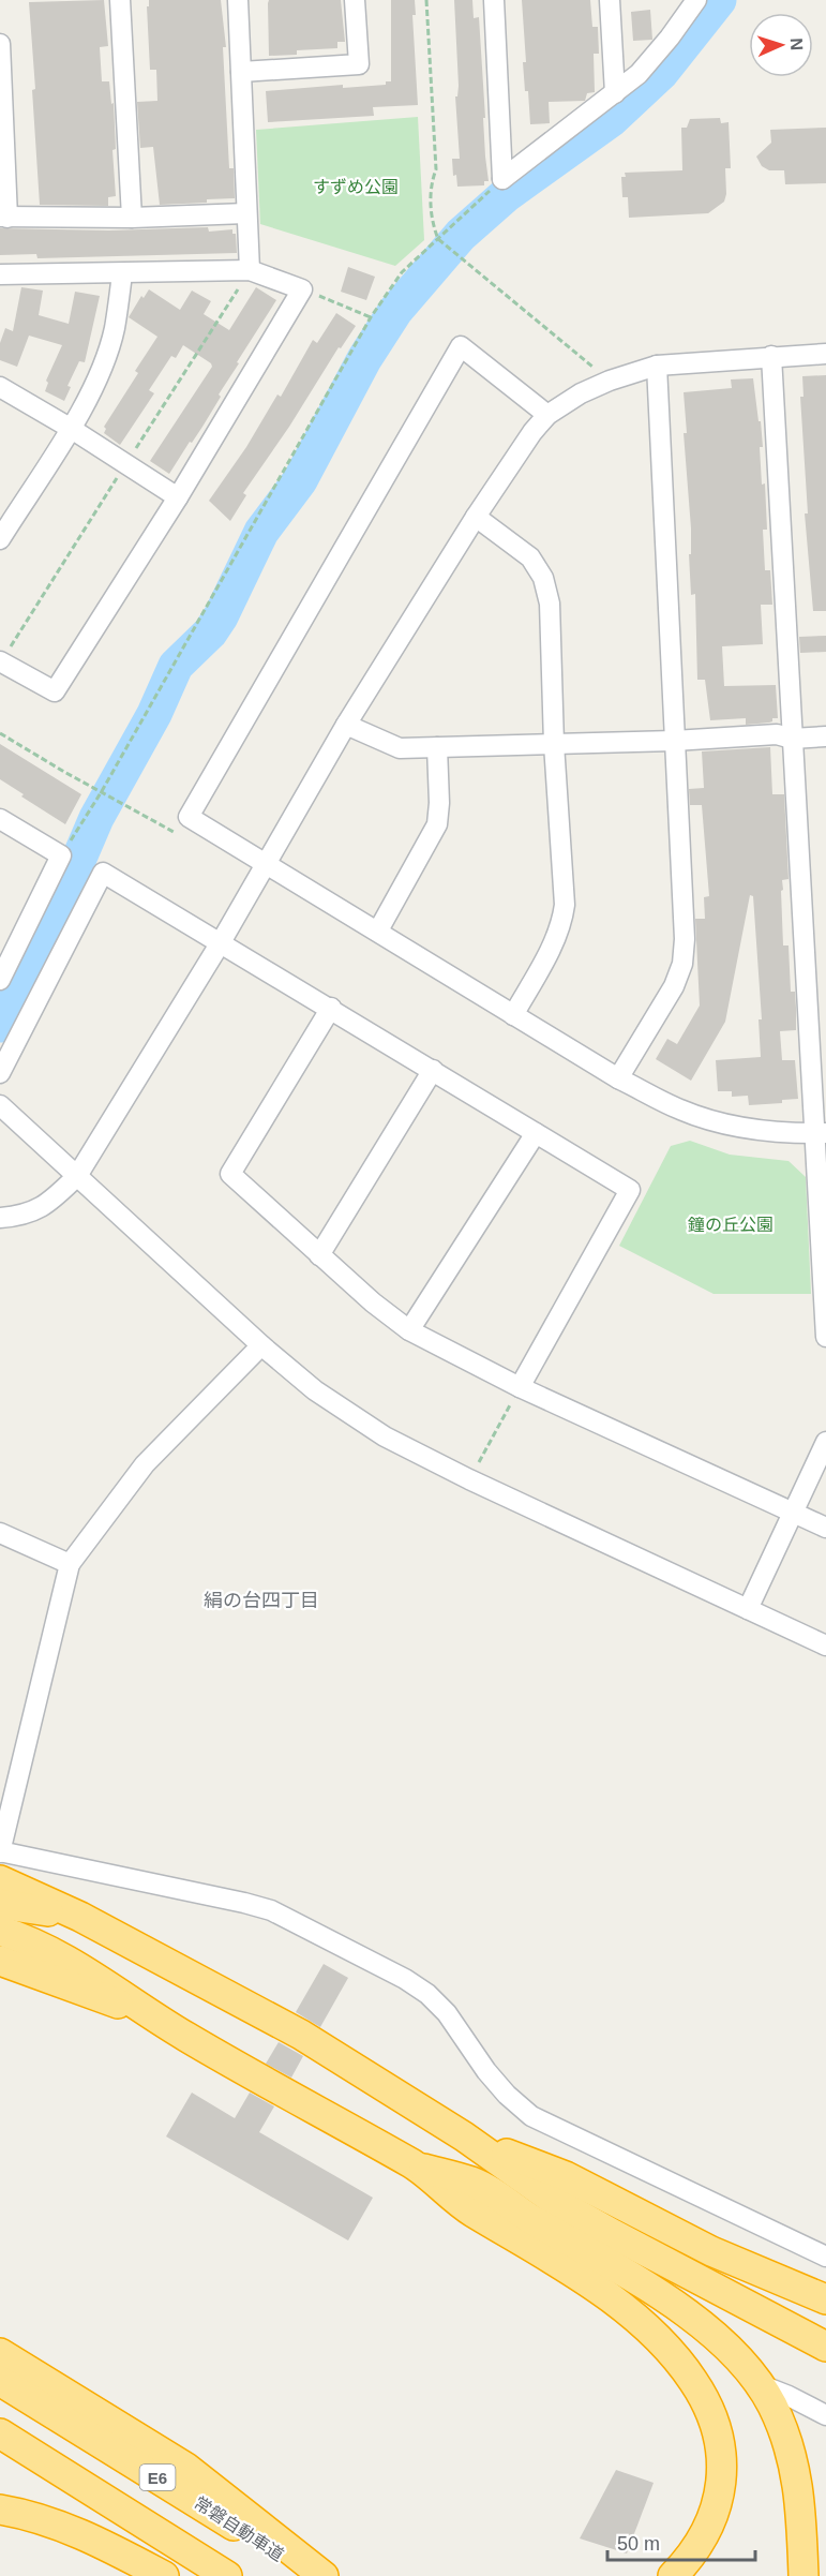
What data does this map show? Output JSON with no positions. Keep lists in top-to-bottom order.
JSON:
{
  "streets": {
    "highway": ["E6", "常磐自動車道"]
  },
  "districts": ["絹の台四丁目"],
  "parks": ["すずめ公園", "鐘の丘公園"],
  "scale_bar": "50 m",
  "north": "right"
}
